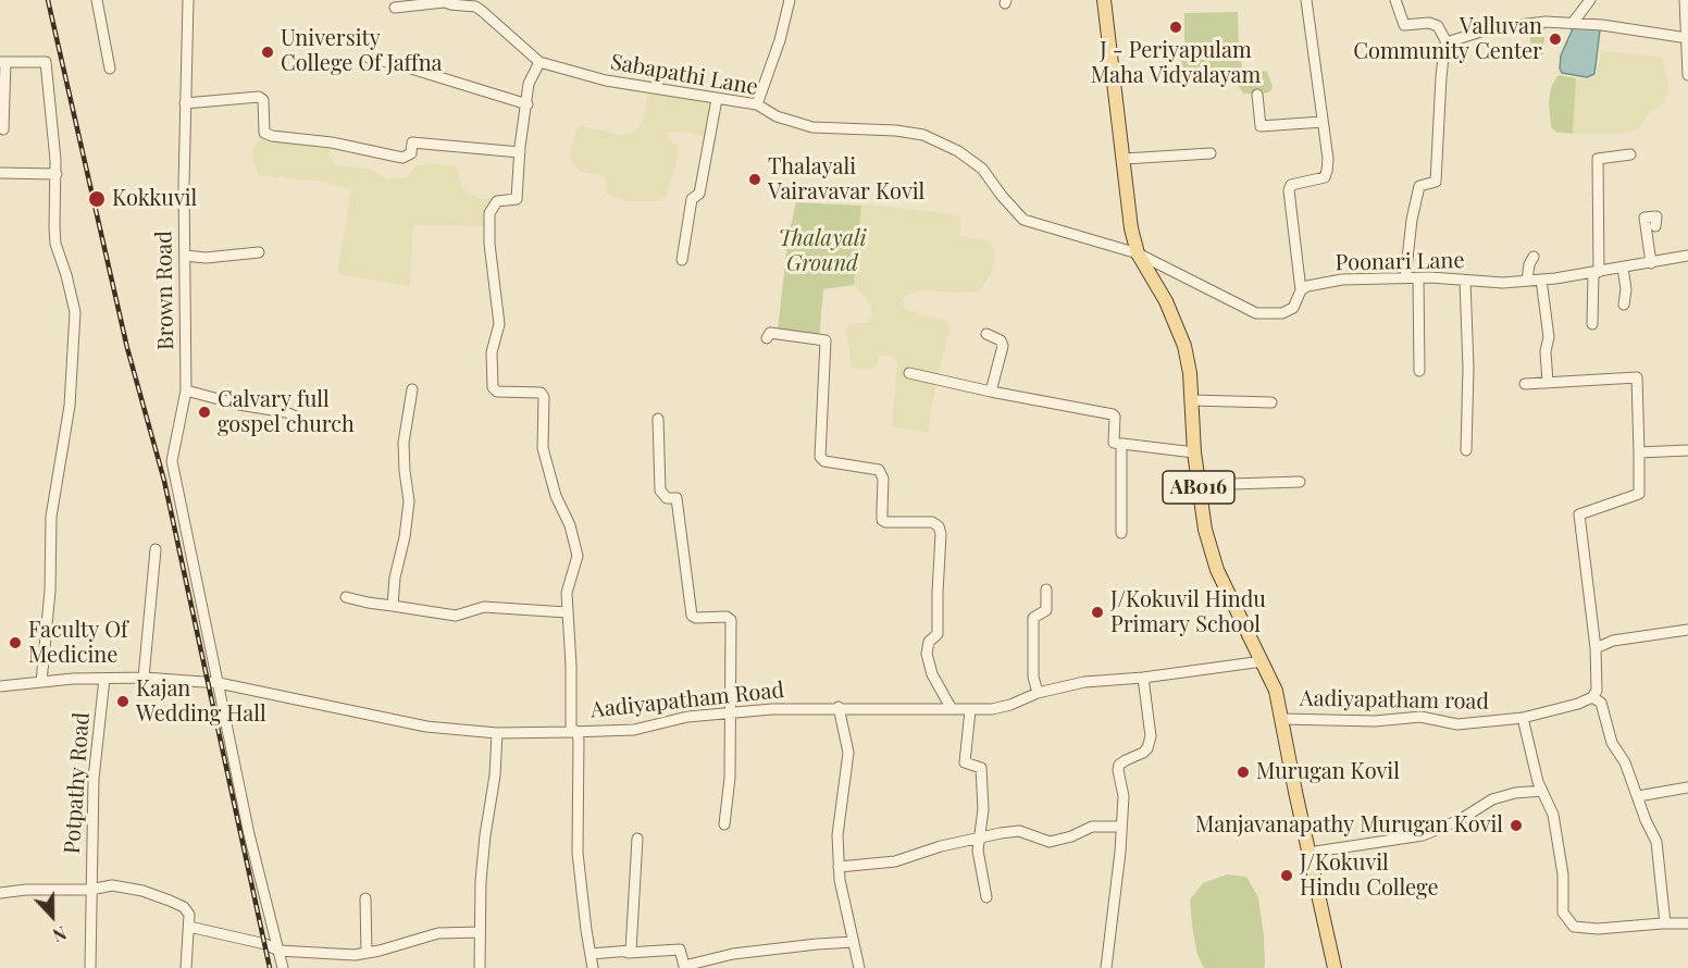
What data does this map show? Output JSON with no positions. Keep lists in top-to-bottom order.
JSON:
{
  "streets": {
    "main road": ["AB016"],
    "street": [
      "Sabapathi Lane",
      "Poonari Lane",
      "Brown Road",
      "Aadiyapatham Road",
      "Aadiyapatham road",
      "Potpathy Road"
    ]
  },
  "crossings": [
    ["Sabapathi Lane", "AB016"],
    ["Brown Road", "Aadiyapatham Road"],
    ["AB016", "Aadiyapatham Road"],
    ["AB016", "Aadiyapatham road"],
    ["Aadiyapatham Road", "Potpathy Road"]
  ],
  "parks": ["Thalayali Ground"],
  "places": [
    "J - Periyapulam Maha Vidyalayam",
    "Valluvan Community Center",
    "University College Of Jaffna",
    "Thalayali Vairavavar Kovil",
    "Kokkuvil",
    "Calvary full gospel church",
    "J/Kokuvil Hindu Primary School",
    "Faculty Of Medicine",
    "Kajan Wedding Hall",
    "Murugan Kovil",
    "Manjavanapathy Murugan Kovil",
    "J/Kokuvil Hindu College"
  ],
  "north": "bottom"
}
